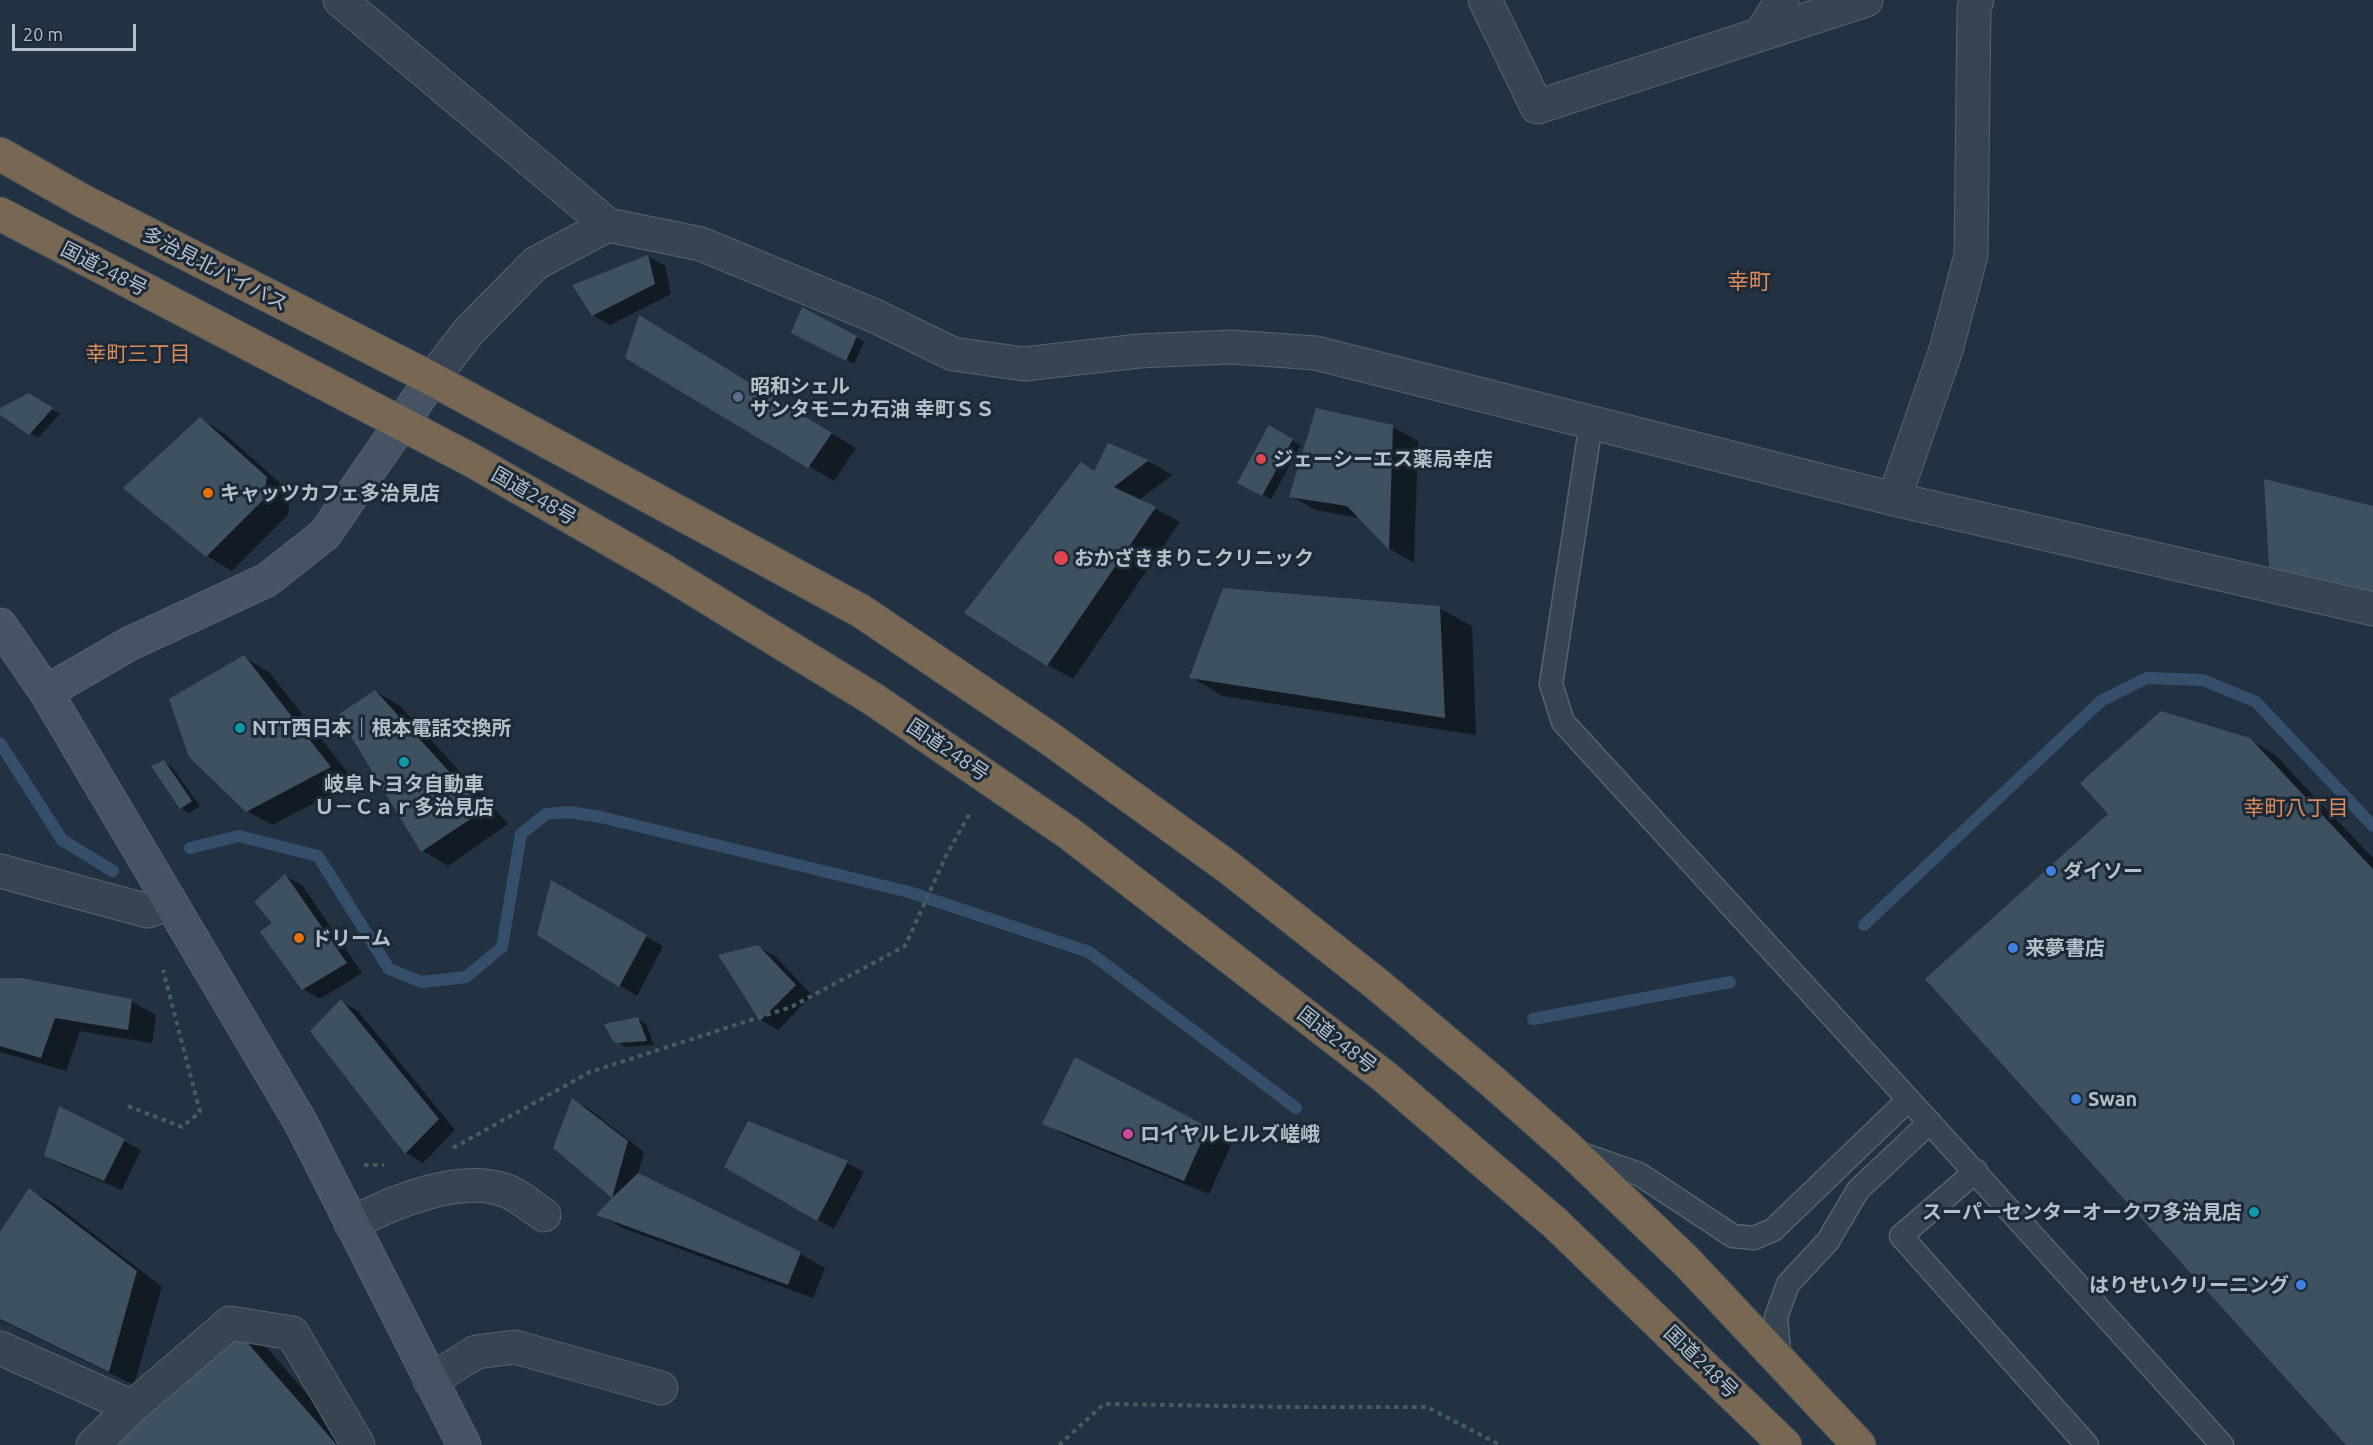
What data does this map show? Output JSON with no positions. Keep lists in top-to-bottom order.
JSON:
{
  "streets": {
    "highway": ["国道248号", "多治見北バイパス"]
  },
  "districts": ["幸町", "幸町三丁目", "幸町八丁目"],
  "places": [
    "昭和シェル サンタモニカ石油 幸町ＳＳ",
    "ジェーシーエス薬局幸店",
    "キャッツカフェ多治見店",
    "おかざきまりこクリニック",
    "NTT西日本｜根本電話交換所",
    "岐阜トヨタ自動車 Ｕ－Ｃａｒ多治見店",
    "ダイソー",
    "ドリーム",
    "来夢書店",
    "Swan",
    "ロイヤルヒルズ嵯峨",
    "スーパーセンターオークワ多治見店",
    "はりせいクリーニング"
  ],
  "scale_bar": "20 m"
}
